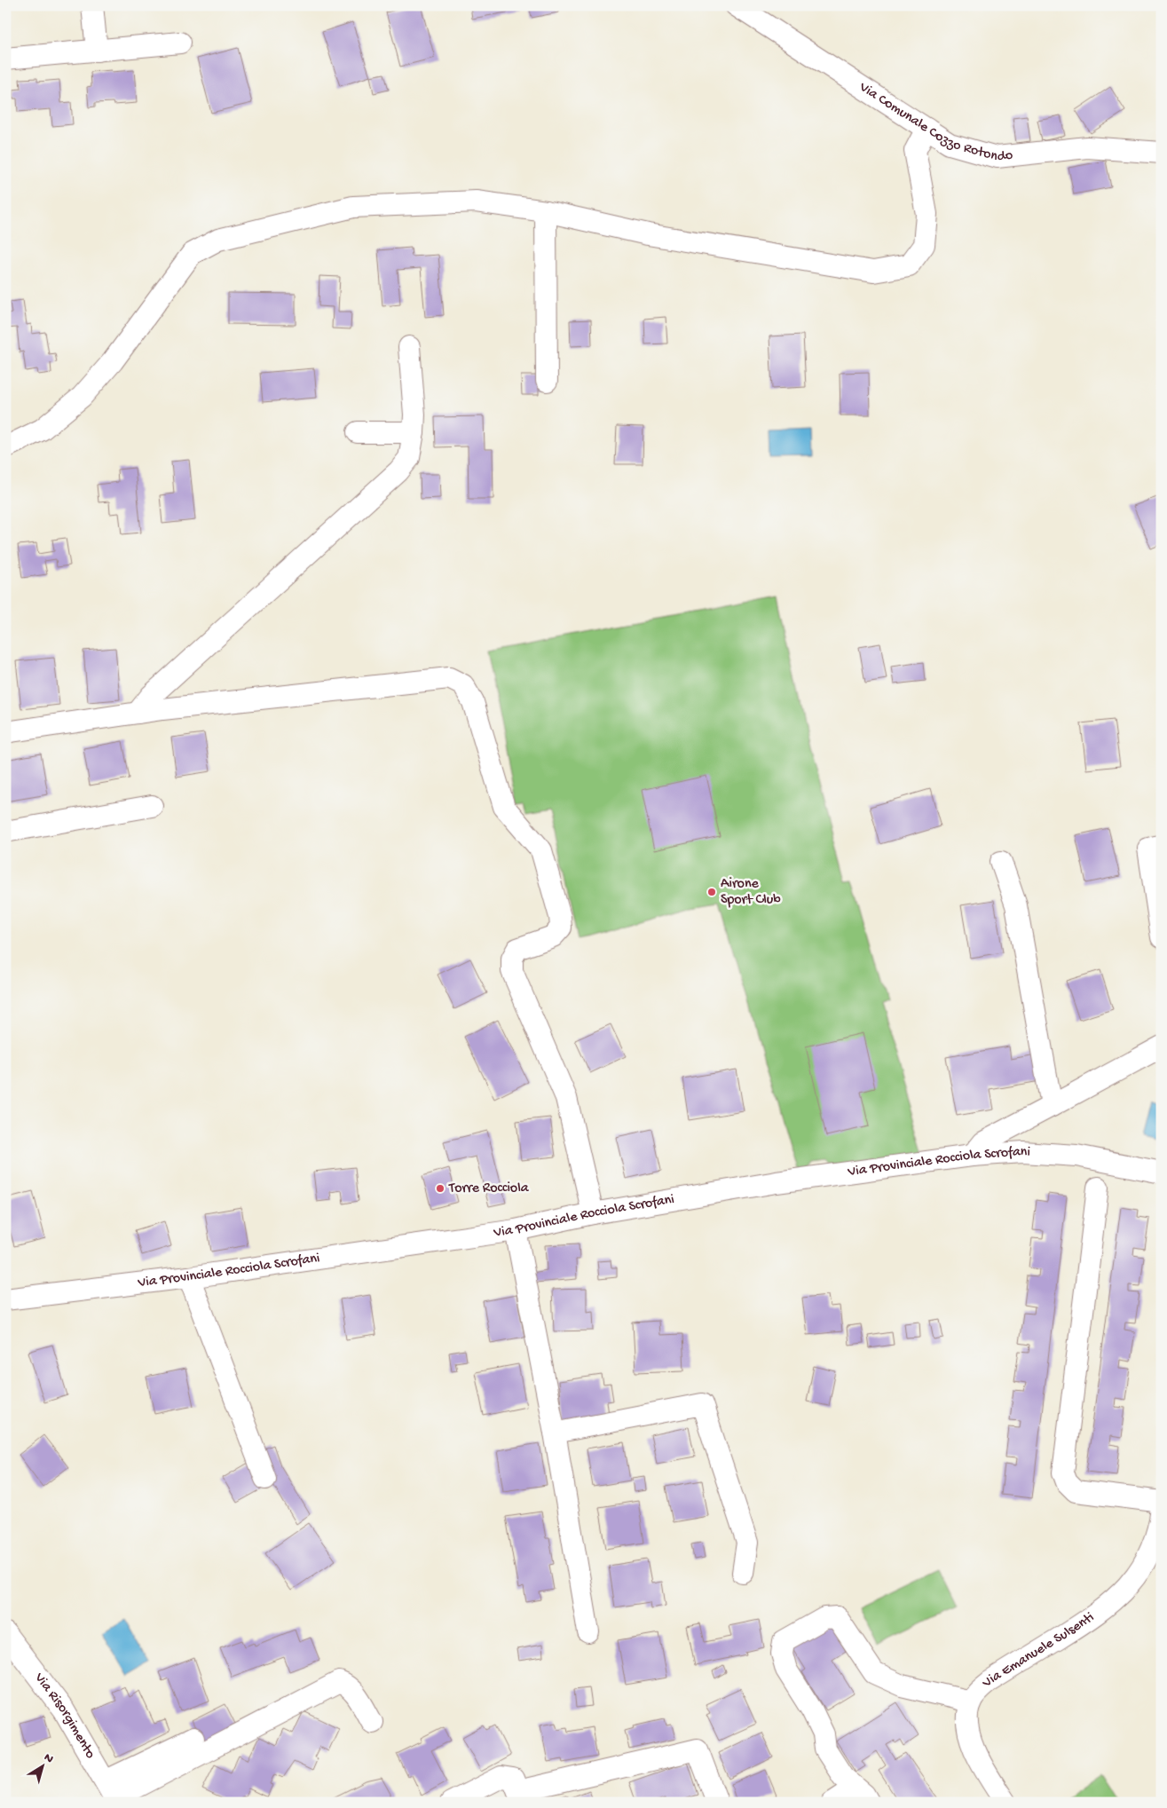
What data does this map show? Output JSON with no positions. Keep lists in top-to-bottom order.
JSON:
{
  "streets": {
    "street": [
      "Via Comunale Cozzo Rotondo",
      "Via Provinciale Rocciola Scrofani",
      "Via Emanuele Sulsenti",
      "Via Risorgimento"
    ]
  },
  "places": ["Airone Sport Club", "Torre Rocciola"],
  "north": "top right"
}
